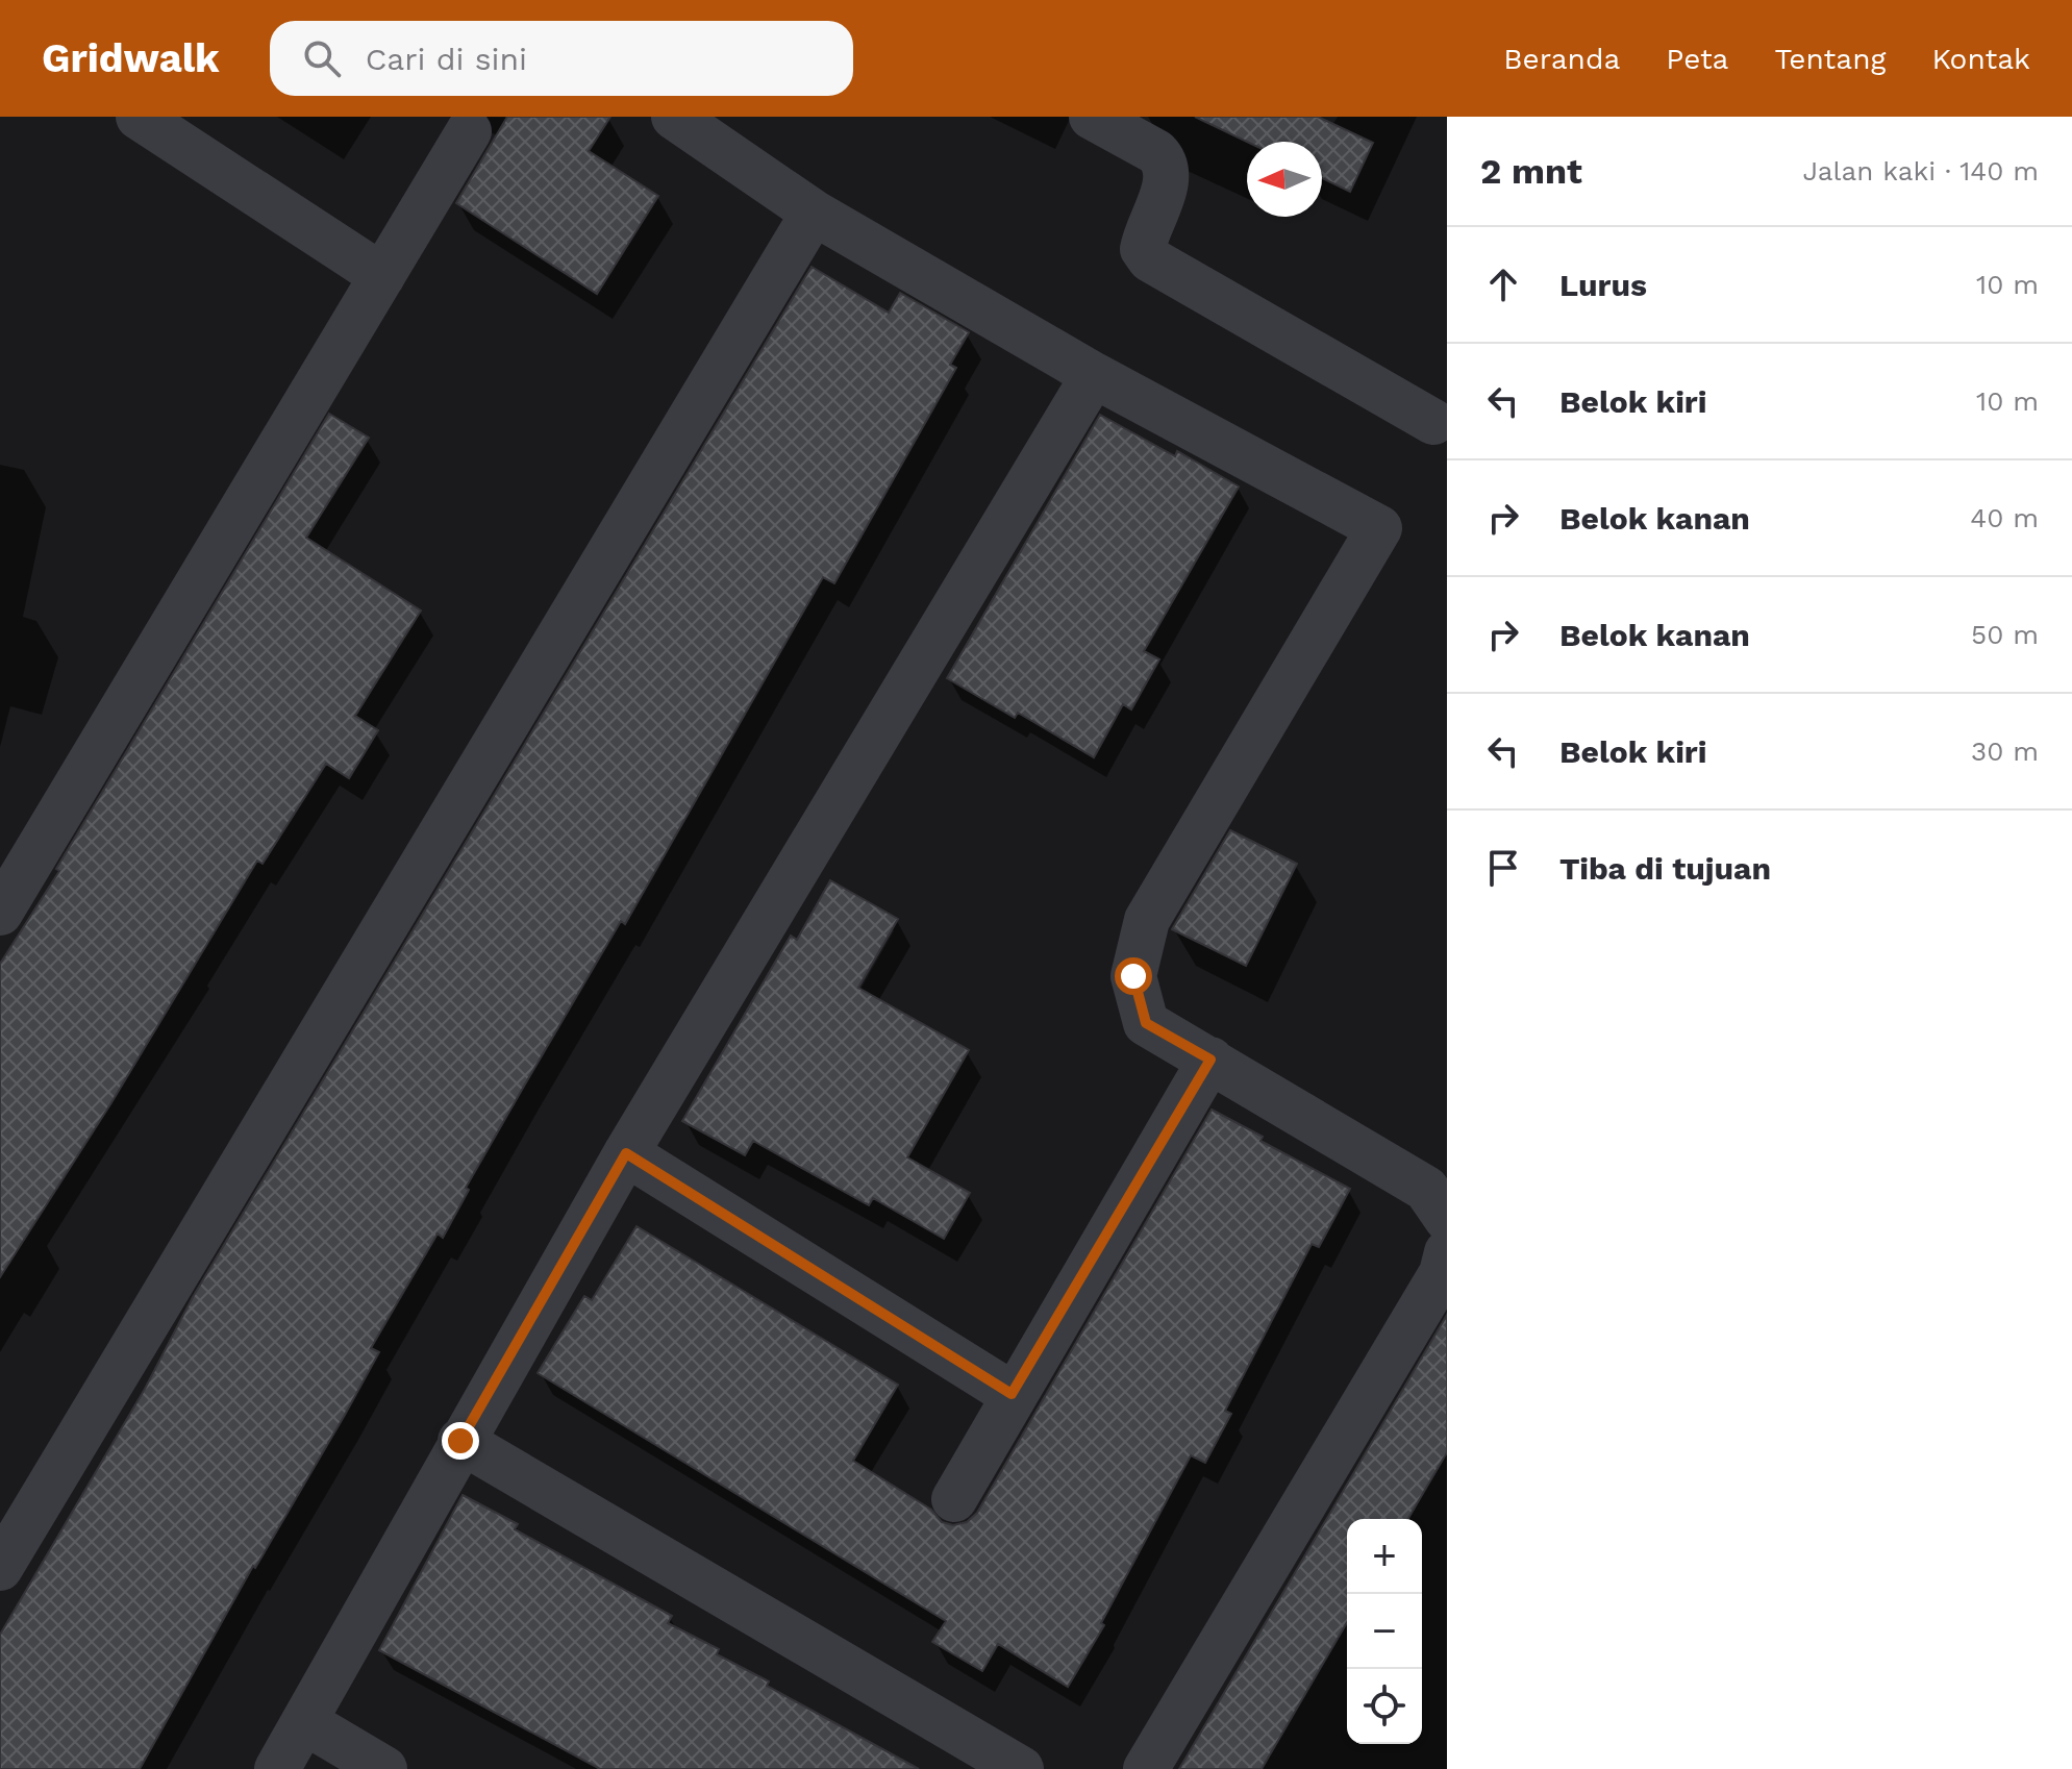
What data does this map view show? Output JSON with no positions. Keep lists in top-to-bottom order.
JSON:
{
  "north": "left",
  "page": {
    "header": "Gridwalk",
    "search": "Cari di sini",
    "nav": [
      "Beranda",
      "Peta",
      "Tentang",
      "Kontak"
    ],
    "heading": ["2 mnt", "Jalan kaki · 140 m"],
    "list": [
      ["Lurus", "10 m"],
      ["Belok kiri", "10 m"],
      ["Belok kanan", "40 m"],
      ["Belok kanan", "50 m"],
      ["Belok kiri", "30 m"],
      "Tiba di tujuan"
    ],
    "map_buttons": ["+", "−"]
  }
}
